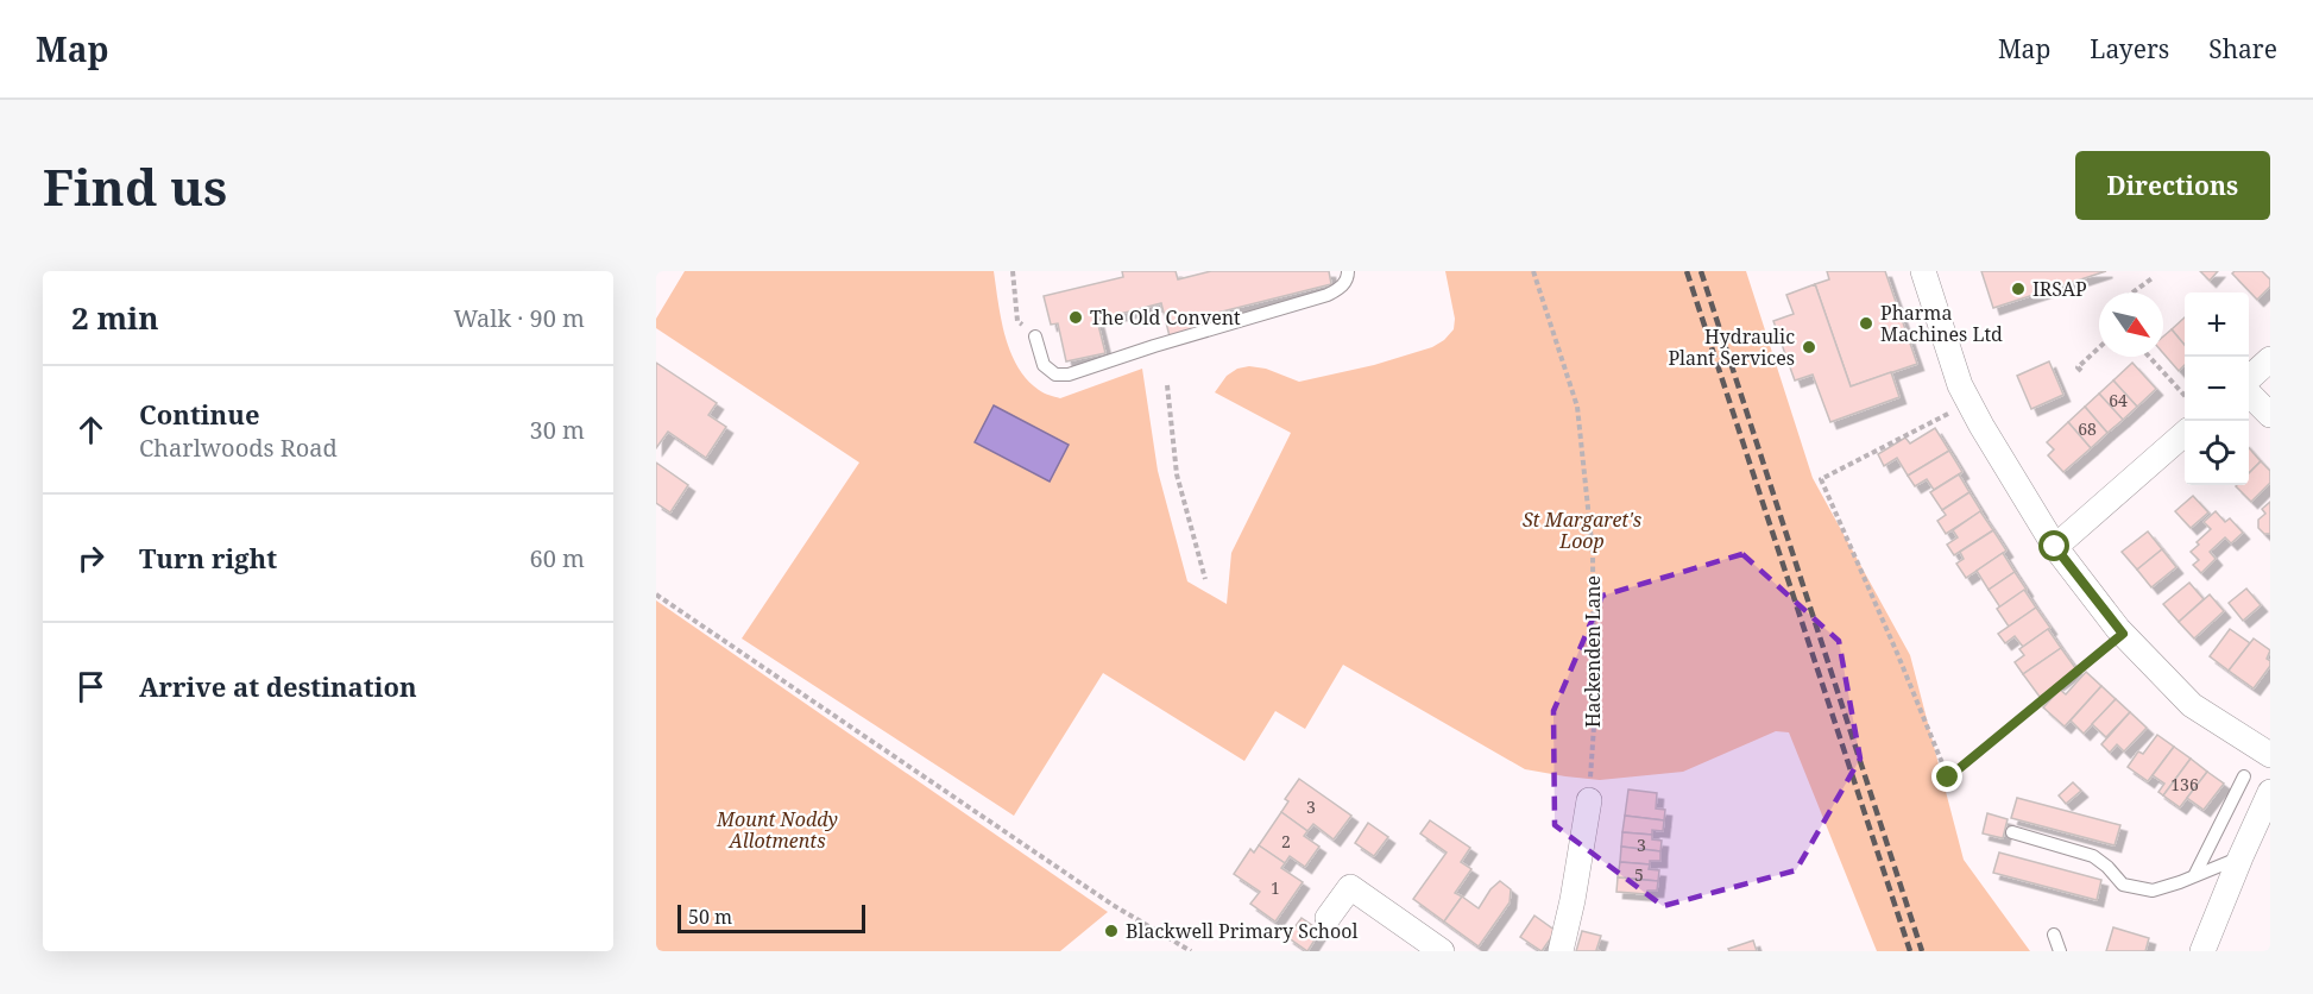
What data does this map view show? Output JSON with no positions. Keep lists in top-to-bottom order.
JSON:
{
  "streets": {
    "path": ["Hackenden Lane"]
  },
  "parks": ["St Margaret's Loop", "Mount Noddy Allotments"],
  "places": [
    "IRSAP",
    "The Old Convent",
    "Pharma Machines Ltd",
    "Hydraulic Plant Services",
    "Blackwell Primary School"
  ],
  "house_numbers": [
    "64",
    "68",
    "136",
    "3",
    "2",
    "3",
    "5",
    "1"
  ],
  "scale_bar": "50 m",
  "north": "bottom right",
  "page": {
    "header": "Map",
    "nav": ["Map", "Layers", "Share"],
    "buttons": "Directions",
    "title": "Find us",
    "heading": ["2 min", "Walk · 90 m"],
    "map_buttons": ["+", "−"],
    "list": [
      ["Continue", "Charlwoods Road", "30 m"],
      ["Turn right", "60 m"],
      "Arrive at destination"
    ],
    "scale": "50 m"
  }
}
